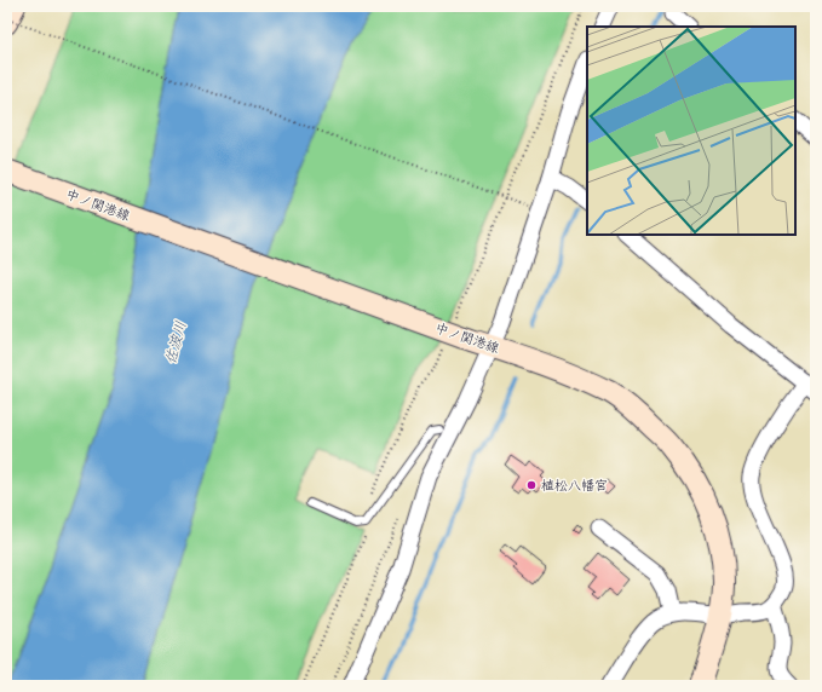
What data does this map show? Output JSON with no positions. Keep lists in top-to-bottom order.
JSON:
{
  "streets": {
    "main road": ["中ノ関港線"]
  },
  "water": ["佐波川"],
  "places": ["植松八幡宮"]
}
